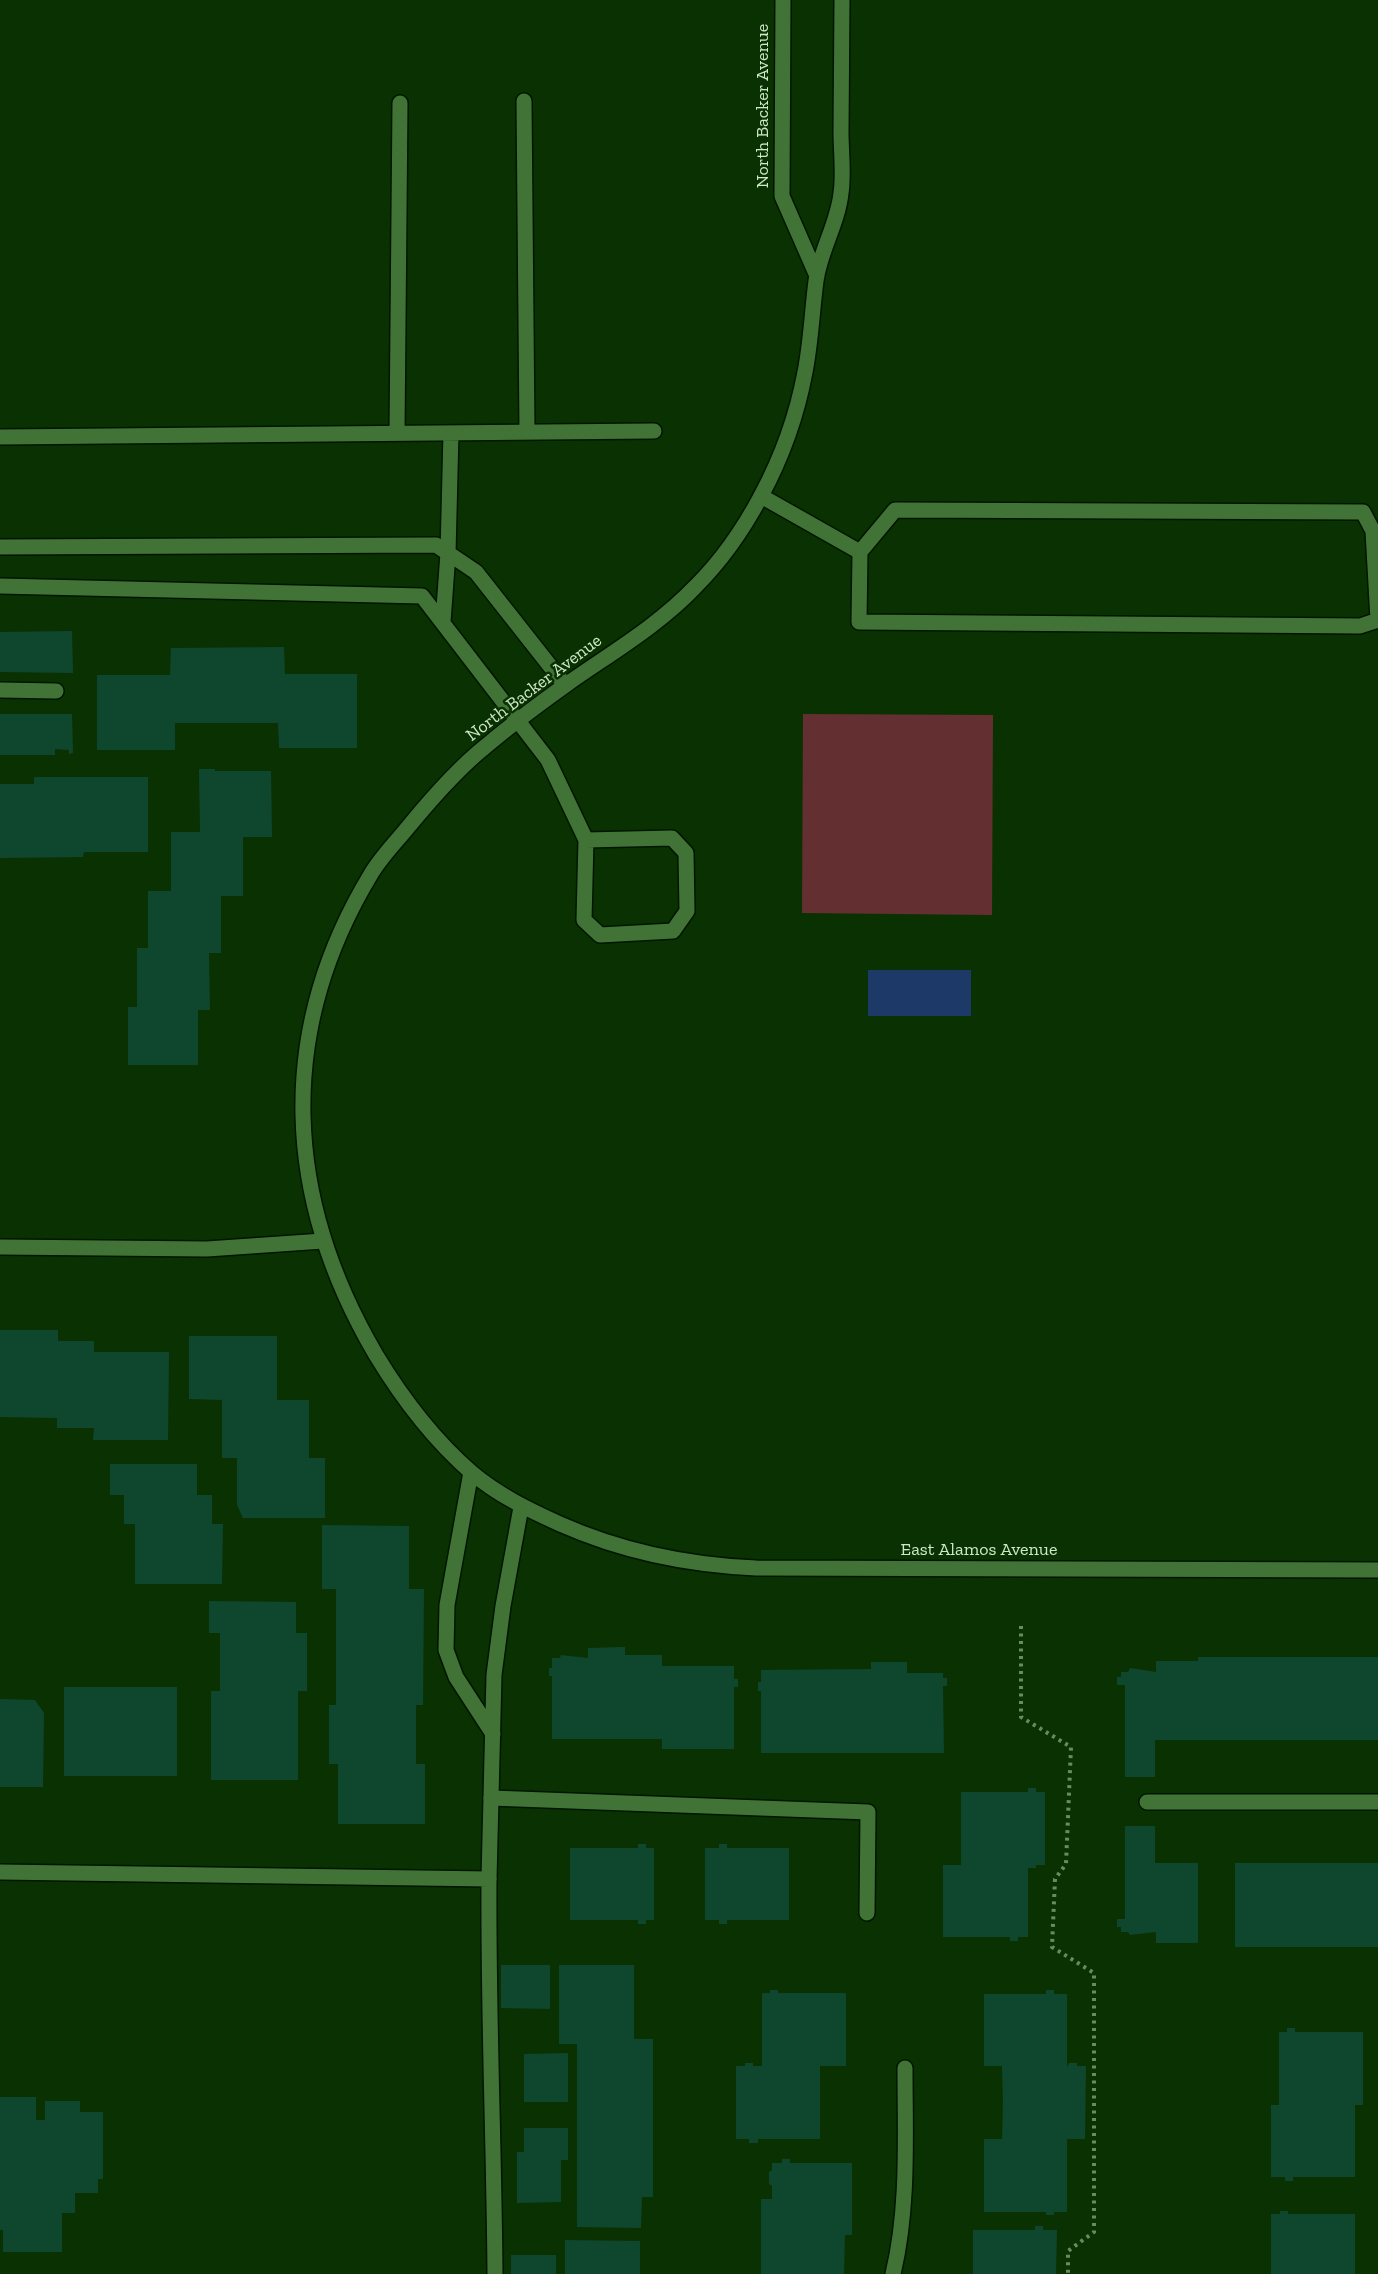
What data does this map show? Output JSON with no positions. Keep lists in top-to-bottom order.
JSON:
{
  "streets": {
    "street": ["North Backer Avenue", "East Alamos Avenue"]
  },
  "crossings": [
    ["North Backer Avenue", "East Alamos Avenue"]
  ]
}
